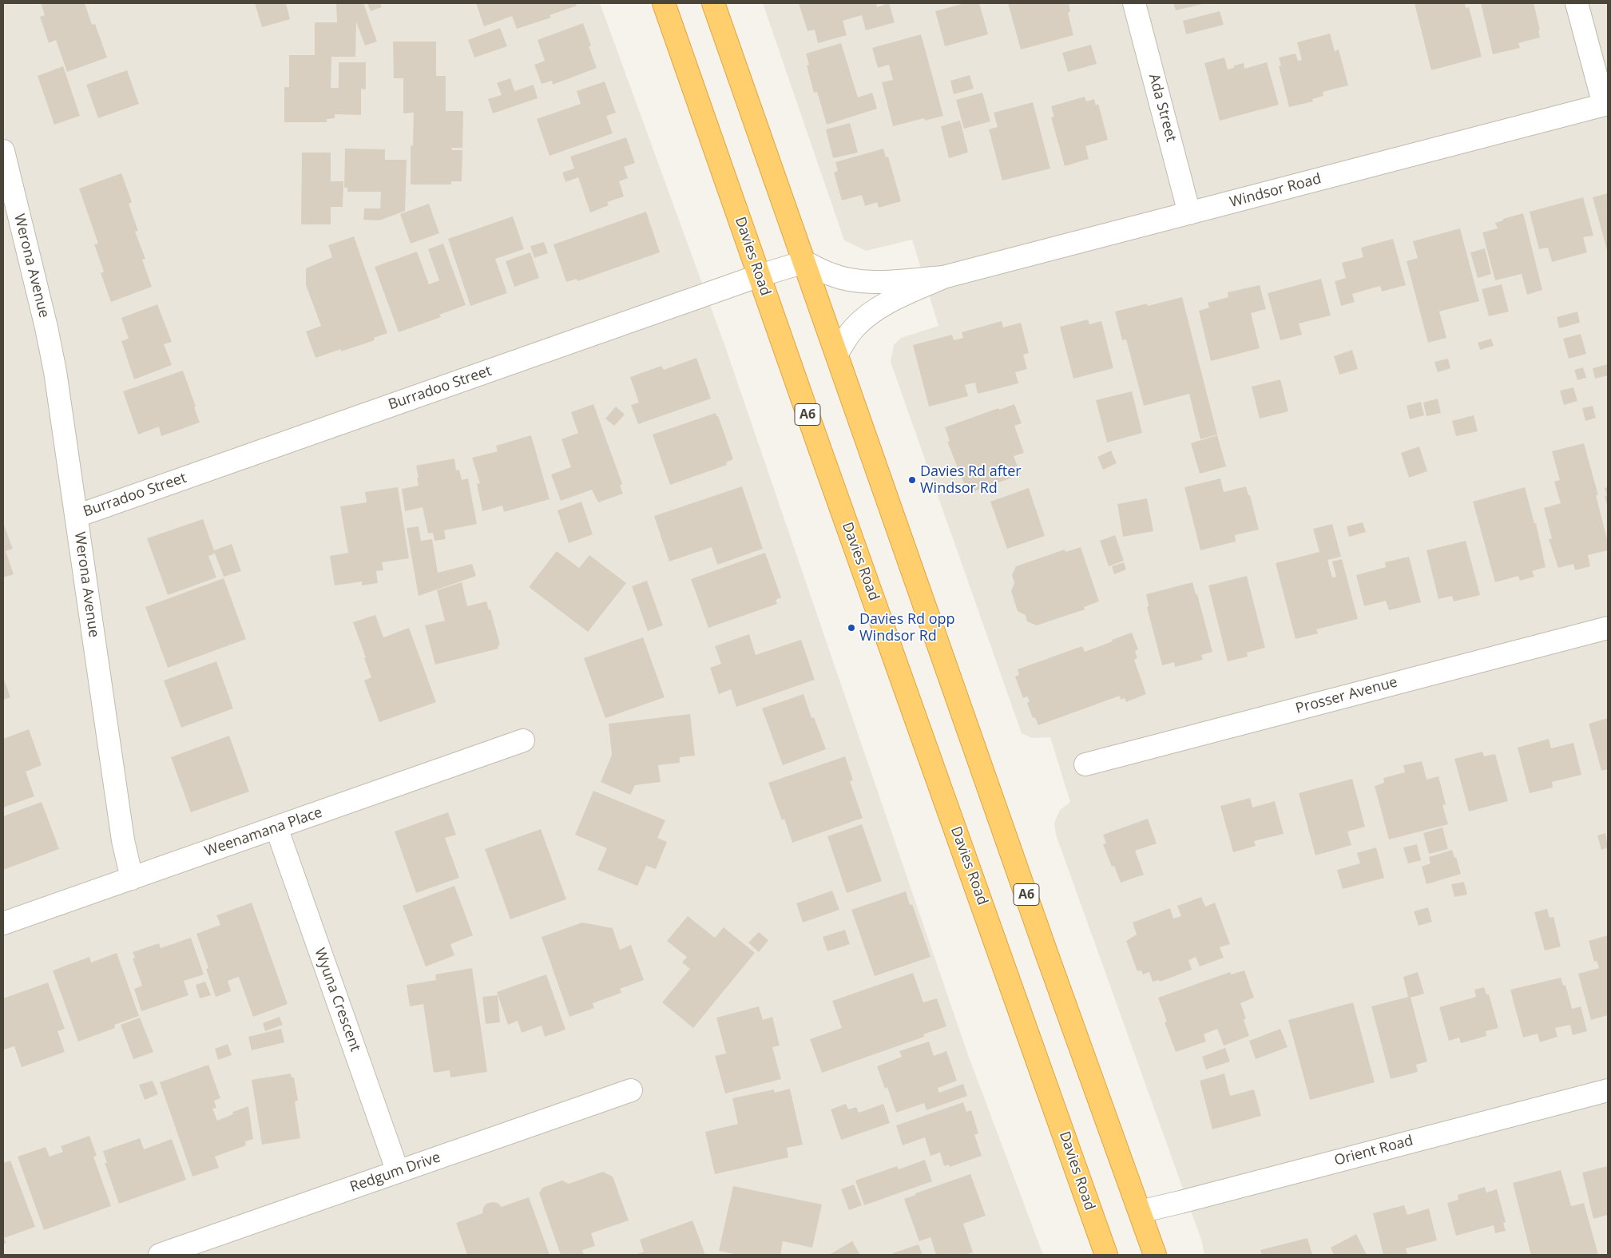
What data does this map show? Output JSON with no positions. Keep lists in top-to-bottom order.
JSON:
{
  "streets": {
    "highway": ["Davies Road", "A6"],
    "street": [
      "Ada Street",
      "Windsor Road",
      "Werona Avenue",
      "Burradoo Street",
      "Prosser Avenue",
      "Weenamana Place",
      "Wyuna Crescent",
      "Orient Road",
      "Redgum Drive"
    ]
  },
  "crossings": [
    ["Ada Street", "Windsor Road"],
    ["Windsor Road", "Burradoo Street"],
    ["Windsor Road", "A6"],
    ["Davies Road", "Burradoo Street"],
    ["Werona Avenue", "Burradoo Street"],
    ["Werona Avenue", "Weenamana Place"],
    ["Burradoo Street", "A6"],
    ["A6", "Orient Road"],
    ["Weenamana Place", "Wyuna Crescent"],
    ["Wyuna Crescent", "Redgum Drive"]
  ],
  "places": ["Davies Rd after Windsor Rd", "Davies Rd opp Windsor Rd"]
}
